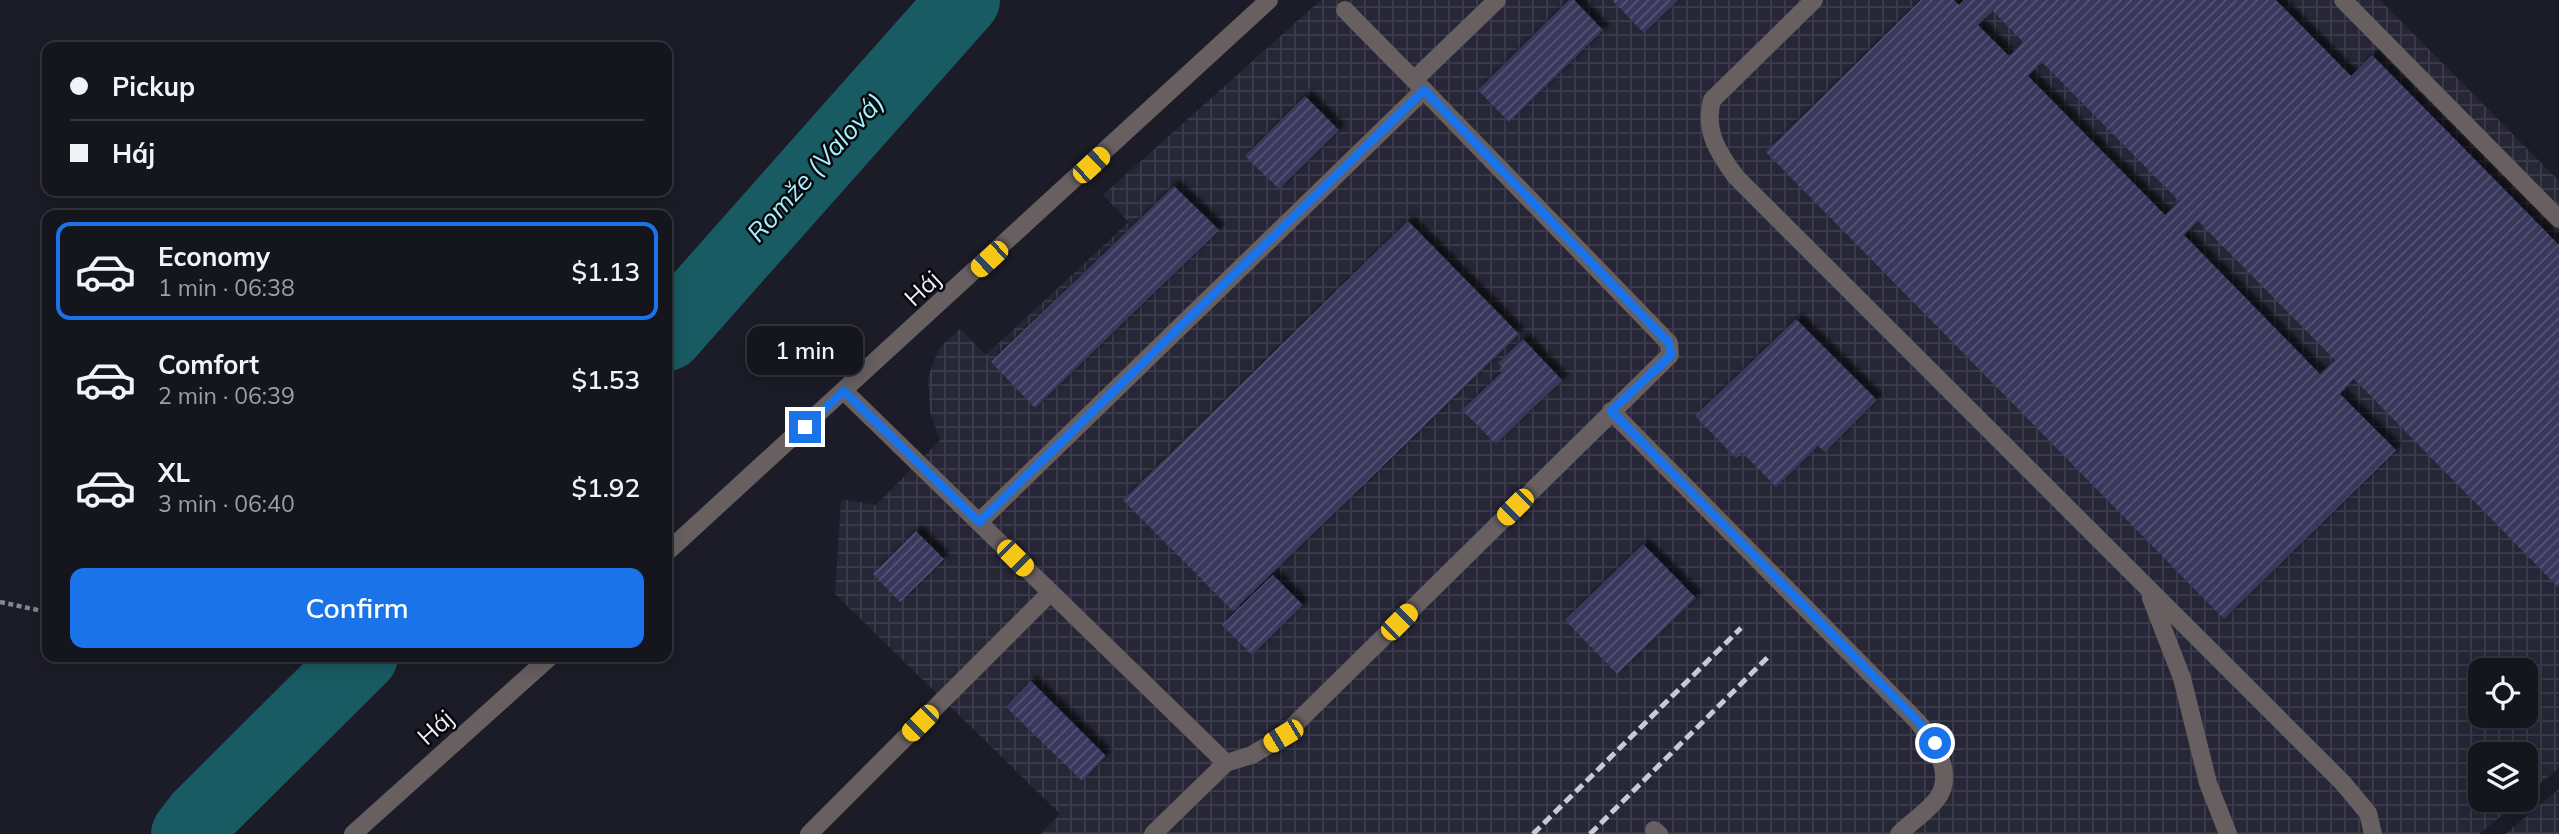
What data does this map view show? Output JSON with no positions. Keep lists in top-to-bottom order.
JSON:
{
  "streets": {
    "street": ["Háj"]
  },
  "water": ["Romže (Valová)"],
  "page": {
    "banner": ["Pickup", "Háj"],
    "list": [
      {
        "name": "Economy",
        "note": "1 min · 06:38",
        "value": "$1.13"
      },
      {
        "name": "Comfort",
        "note": "2 min · 06:39",
        "value": "$1.53"
      },
      {
        "name": "XL",
        "note": "3 min · 06:40",
        "value": "$1.92"
      }
    ],
    "bubble": "1 min",
    "buttons": "Confirm"
  }
}
